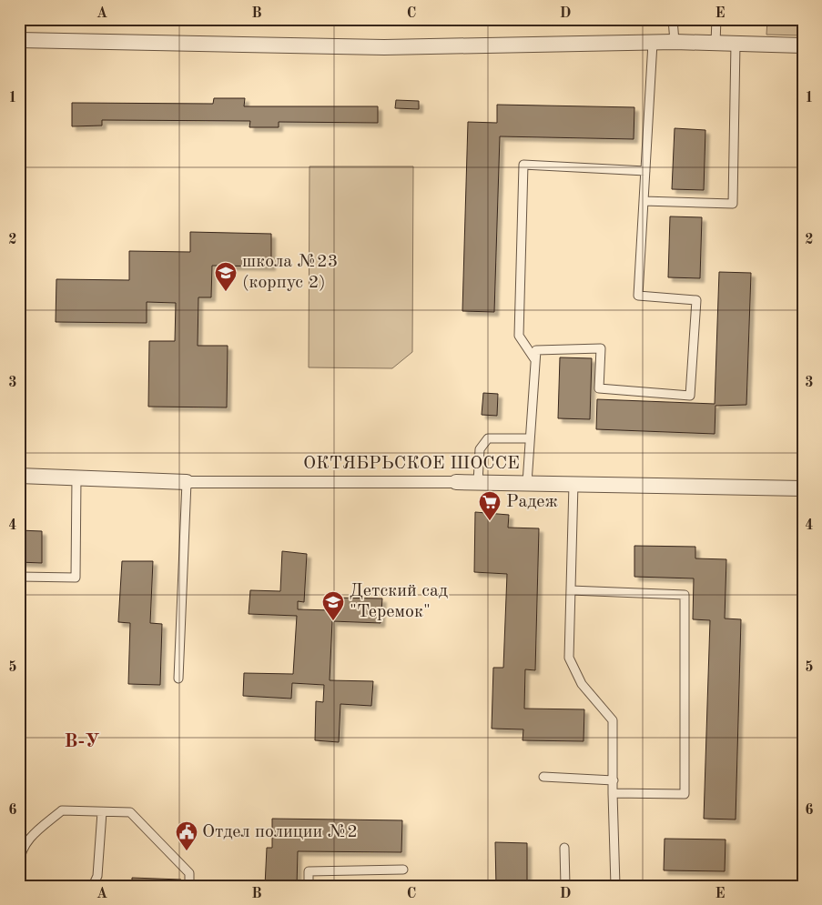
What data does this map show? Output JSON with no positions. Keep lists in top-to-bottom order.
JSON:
{
  "streets": {
    "street": ["ОКТЯБРЬСКОЕ ШОССЕ"]
  },
  "districts": ["В-У"],
  "places": {
    "school or university": ["школа №23 (корпус 2)", "Детский сад \"Теремок\""],
    "supermarket": ["Радеж"],
    "public building": ["Отдел полиции №2"]
  },
  "grid": {
    "columns": [
      "A",
      "B",
      "C",
      "D",
      "E"
    ],
    "rows": [
      "1",
      "2",
      "3",
      "4",
      "5",
      "6"
    ]
  }
}
